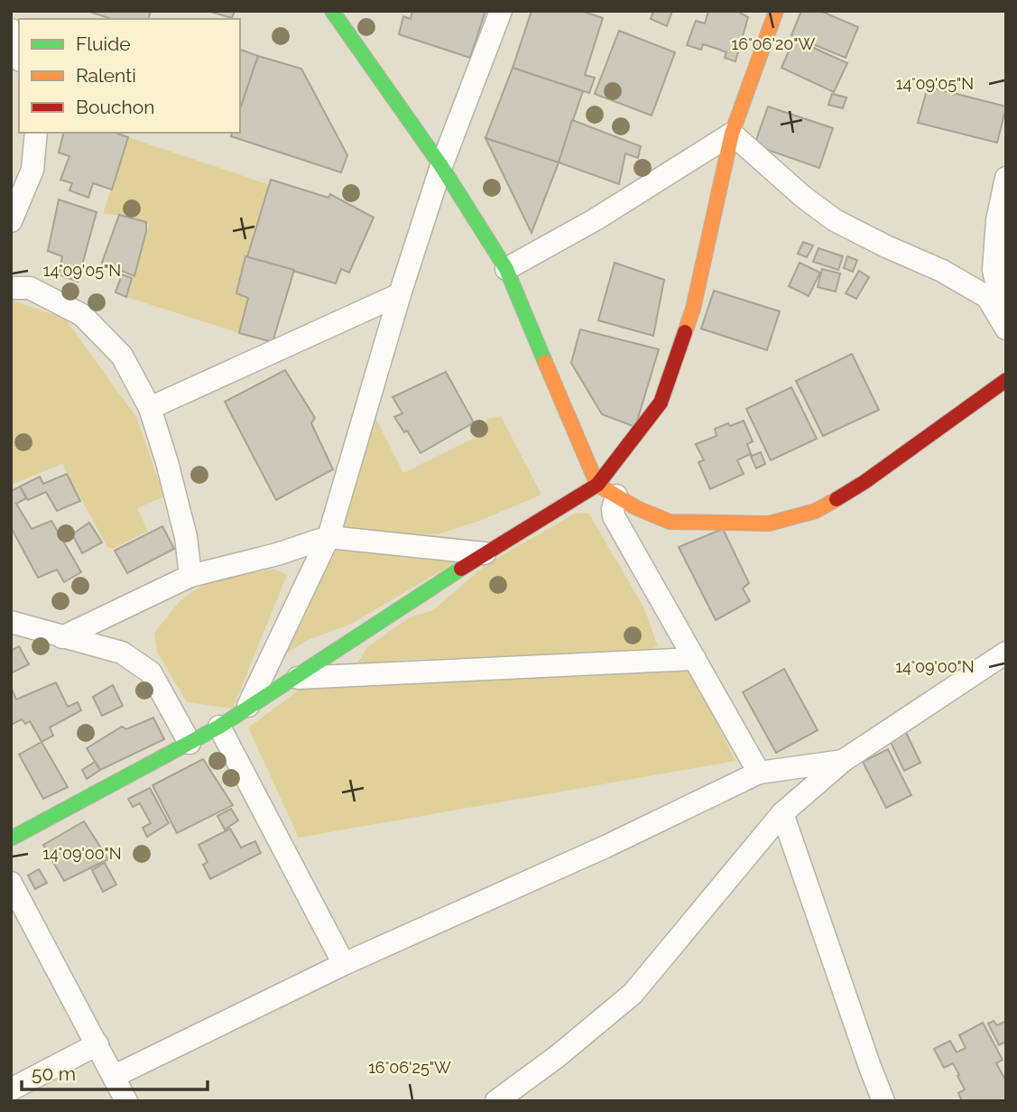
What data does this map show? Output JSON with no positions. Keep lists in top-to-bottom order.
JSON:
{
  "legend": ["Fluide", "Ralenti", "Bouchon"],
  "scale_bar": "50 m",
  "coordinates": [
    "16°06'20\"W",
    "14°09'05\"N",
    "14°09'00\"N",
    "16°06'25\"W"
  ]
}
